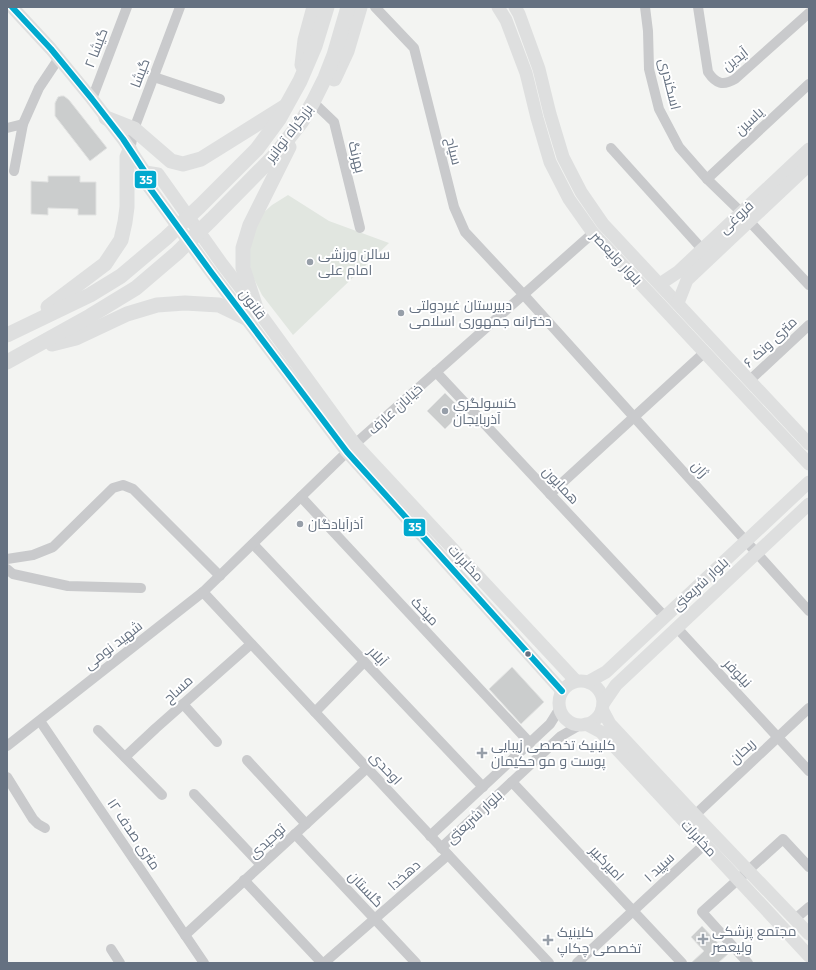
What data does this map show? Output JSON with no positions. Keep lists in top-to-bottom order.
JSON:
{
  "streets": {
    "highway": ["بزرگراه توانیر"],
    "main road": [
      "فروغى",
      "بلوار ولیعصر",
      "قانون",
      "مخابرات",
      "بلوار شریعتى"
    ],
    "street": [
      "گیشا ۲",
      "آیدین",
      "گیشا",
      "اسکندری",
      "یاسین",
      "سیاح",
      "بهرنگ",
      "۶ متری ونک",
      "خیابان عارف",
      "ژان",
      "همایون",
      "میخک",
      "شهید نومی",
      "آیلار",
      "نیلوفر",
      "مساح",
      "ریحان",
      "اوحدی",
      "۱۲ متری صدف",
      "توحیدی",
      "امیرکبیر",
      "سپید ۱",
      "دهخدا",
      "گلستان"
    ]
  },
  "crossings": [
    ["گیشا ۲", "قانون"],
    ["گیشا", "قانون"],
    ["اسکندری", "یاسین"],
    ["اسکندری", "فروغى"],
    ["بزرگراه توانیر", "بهرنگ"],
    ["سیاح", "خیابان عارف"],
    ["سیاح", "ژان"],
    ["فروغى", "بلوار ولیعصر"],
    ["بلوار ولیعصر", "۶ متری ونک"],
    ["بلوار ولیعصر", "خیابان عارف"],
    ["قانون", "خیابان عارف"],
    ["قانون", "مخابرات"],
    ["خیابان عارف", "ژان"],
    ["خیابان عارف", "همایون"],
    ["خیابان عارف", "مخابرات"],
    ["خیابان عارف", "میخک"],
    ["خیابان عارف", "شهید نومی"],
    ["خیابان عارف", "آیلار"],
    ["خیابان عارف", "اوحدی"],
    ["ژان", "بلوار شریعتى"],
    ["همایون", "بلوار شریعتى"],
    ["مخابرات", "بلوار شریعتى"],
    ["مخابرات", "ریحان"],
    ["مخابرات", "سپید ۱"],
    ["بلوار شریعتى", "میخک"],
    ["بلوار شریعتى", "آیلار"],
    ["بلوار شریعتى", "نیلوفر"],
    ["بلوار شریعتى", "اوحدی"],
    ["بلوار شریعتى", "امیرکبیر"],
    ["بلوار شریعتى", "دهخدا"],
    ["شهید نومی", "اوحدی"],
    ["شهید نومی", "۱۲ متری صدف"],
    ["نیلوفر", "ریحان"],
    ["مساح", "اوحدی"],
    ["اوحدی", "توحیدی"],
    ["اوحدی", "دهخدا"],
    ["۱۲ متری صدف", "توحیدی"],
    ["توحیدی", "گلستان"],
    ["امیرکبیر", "سپید ۱"],
    ["دهخدا", "گلستان"]
  ],
  "places": {
    "other": [
      "سالن ورزشی امام علی",
      "دبیرستان غیردولتی دخترانه جمهوری اسلامی",
      "کنسولگری آذربایجان",
      "آذرآبادگان"
    ],
    "health": ["کلینیک تخصصی زیبایی پوست و مو حکیمان", "مجتمع پزشکی ولیعصر", "کلينيک تخصصی چکاپ"]
  },
  "lines": ["transit line 35"]
}
